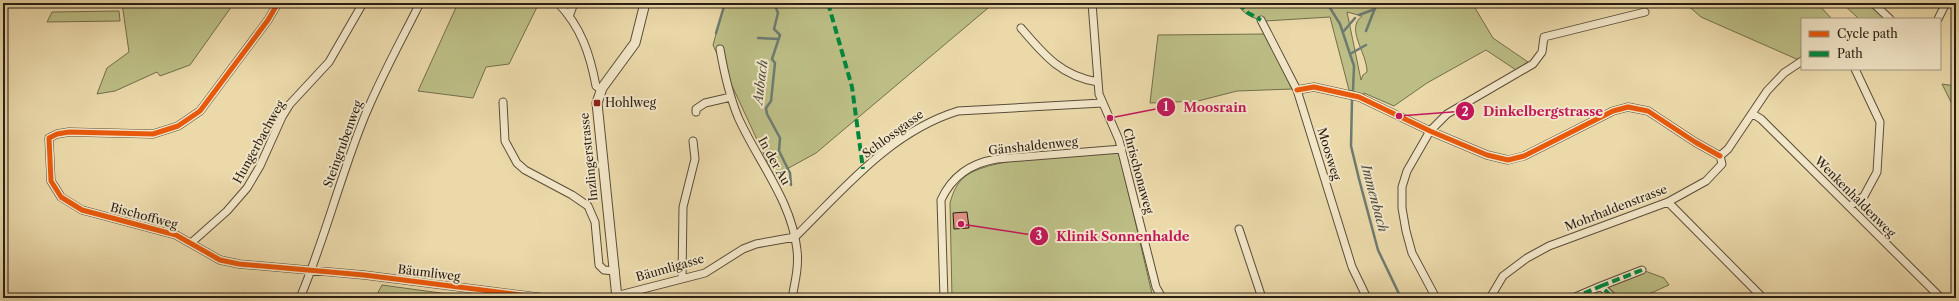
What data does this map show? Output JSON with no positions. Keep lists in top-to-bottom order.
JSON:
{
  "streets": {
    "street": [
      "Schlossgasse",
      "Hungerbachweg",
      "Steingrubenweg",
      "Gänshaldenweg",
      "Moosweg",
      "Inzlingerstrasse",
      "In der Au",
      "Chrischonaweg",
      "Wenkenhaldenweg",
      "Mohrhaldenstrasse",
      "Bischoffweg",
      "Bäumligasse",
      "Bäumliweg"
    ]
  },
  "crossings": [
    ["Schlossgasse", "In der Au"],
    ["Schlossgasse", "Chrischonaweg"],
    ["Schlossgasse", "Bäumligasse"],
    ["Hungerbachweg", "Bischoffweg"],
    ["Steingrubenweg", "Bischoffweg"],
    ["Steingrubenweg", "Bäumliweg"],
    ["Gänshaldenweg", "Chrischonaweg"],
    ["Inzlingerstrasse", "Bäumligasse"],
    ["In der Au", "Bäumligasse"],
    ["Wenkenhaldenweg", "Mohrhaldenstrasse"],
    ["Bischoffweg", "Bäumliweg"]
  ],
  "water": ["Aubach", "Immenbach"],
  "places": {
    "transit": ["Hohlweg"],
    "other": ["Dinkelbergstrasse", "Moosrain", "Klinik Sonnenhalde"]
  },
  "legend": ["Cycle path", "Path"]
}
